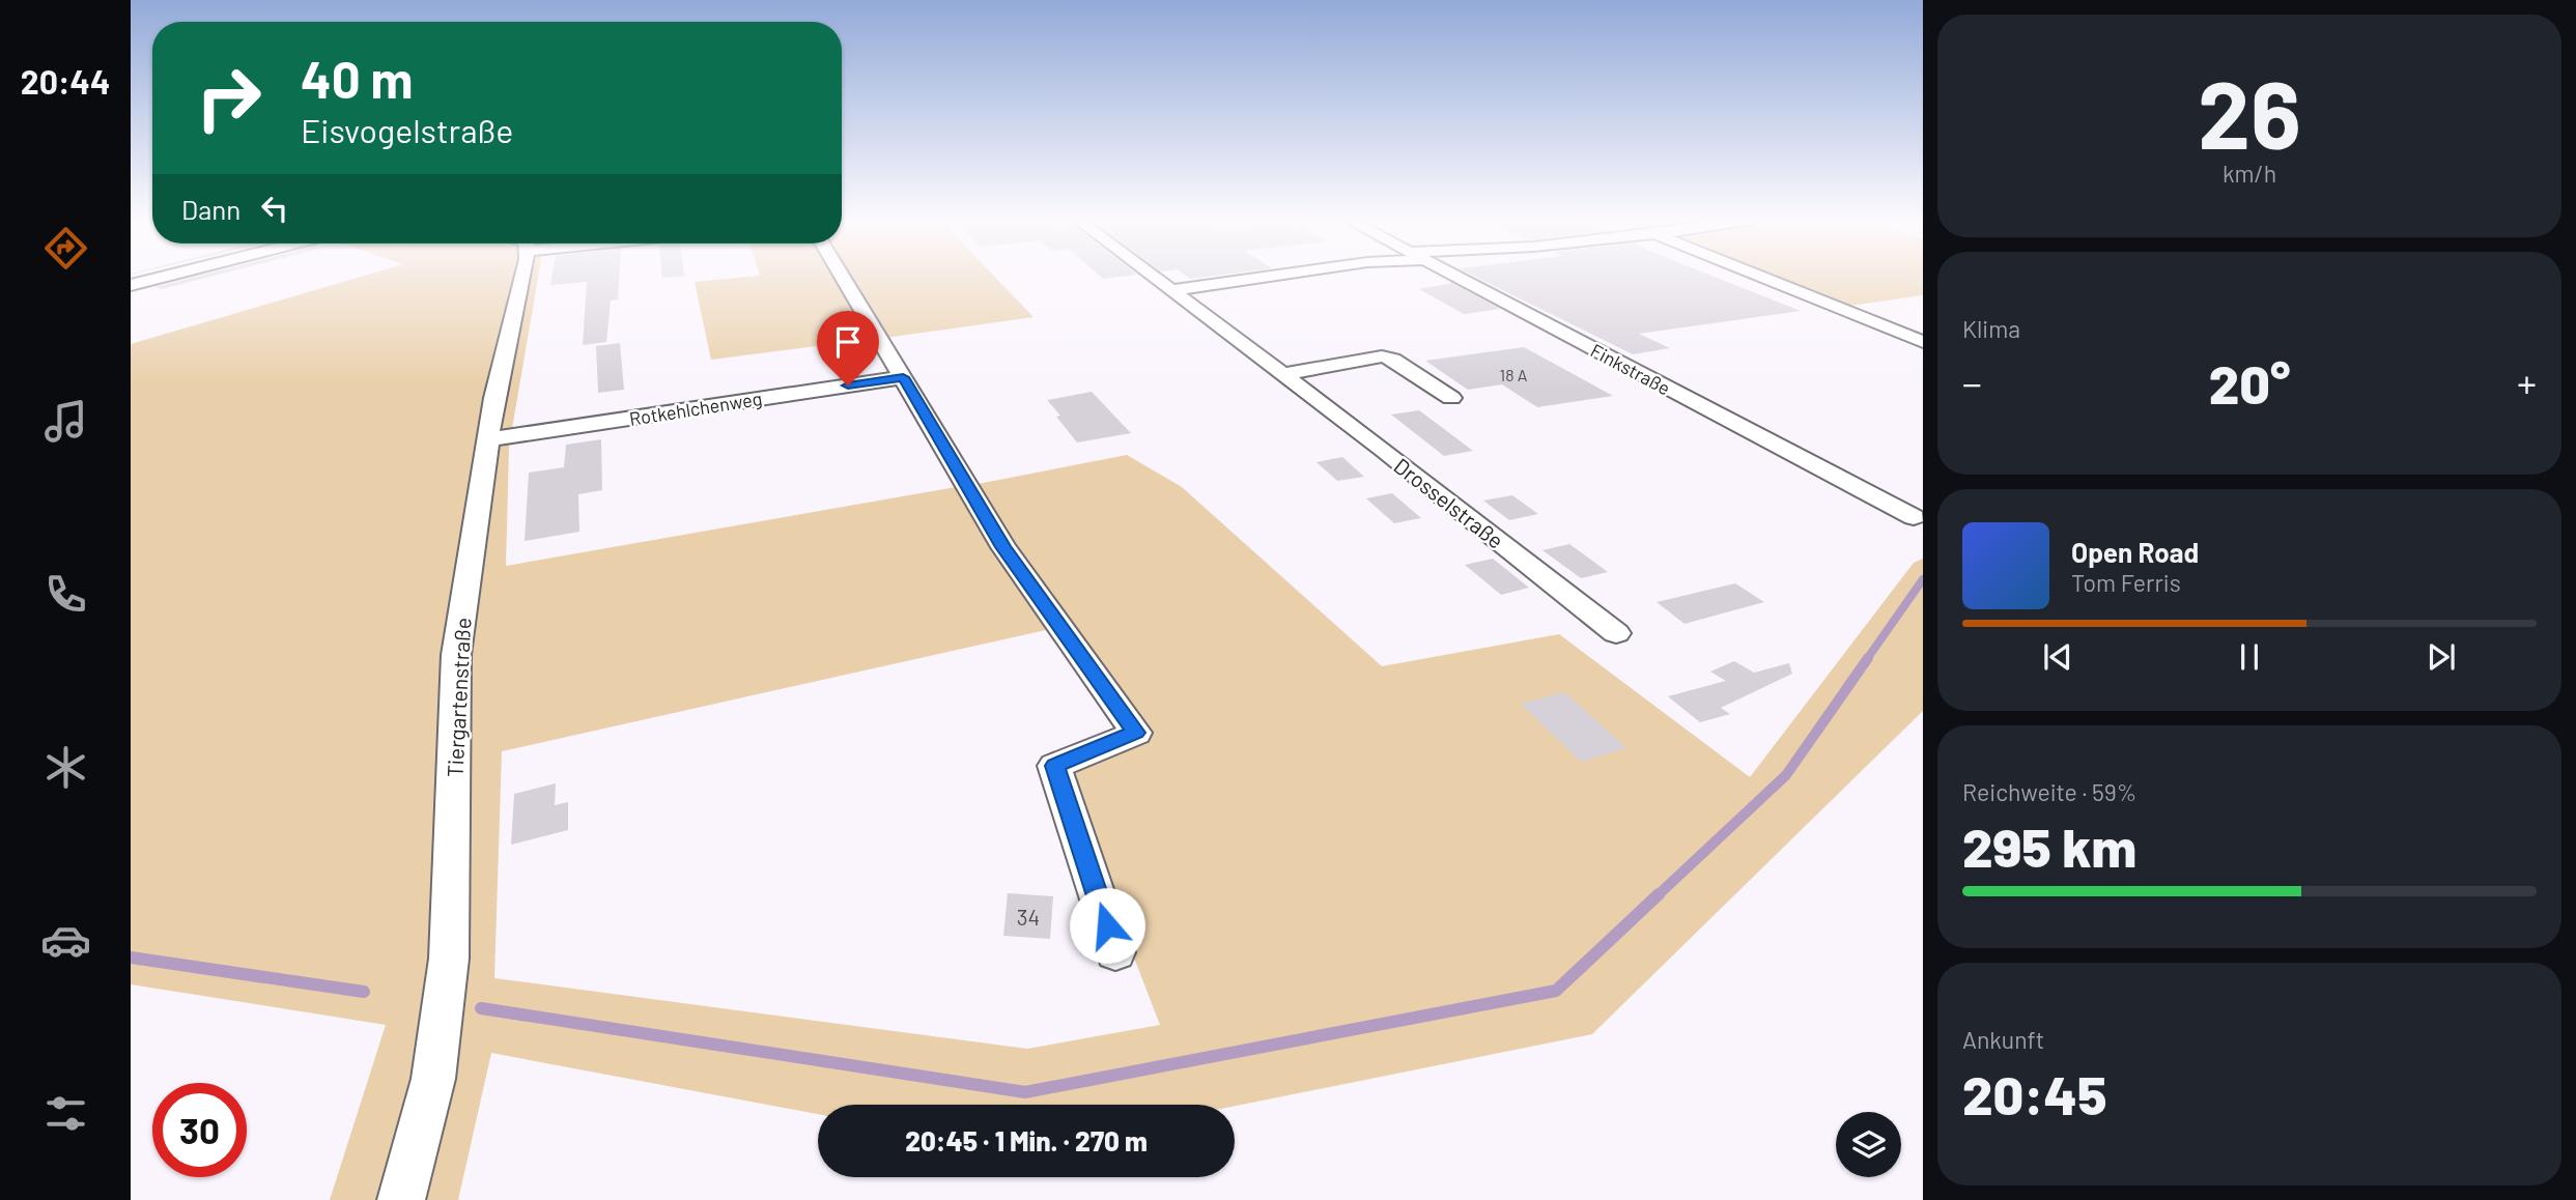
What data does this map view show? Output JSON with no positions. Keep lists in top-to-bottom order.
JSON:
{
  "streets": {
    "street": [
      "Finkstraße",
      "Rotkehlchenweg",
      "Drosselstraße",
      "Tiergartenstraße"
    ]
  },
  "crossings": [
    ["Rotkehlchenweg", "Tiergartenstraße"]
  ],
  "house_numbers": ["18 A", "34"],
  "page": {
    "tabs": "20:44",
    "tile": [
      ["26", "km/h"],
      "Klima",
      ["Reichweite · 59%", "295 km"],
      ["Ankunft", "20:45"]
    ],
    "turn": ["40 m", "Eisvogelstraße"],
    "then": "Dann",
    "heat": ["−", "20°", "+"],
    "song": ["Open Road", "Tom Ferris"],
    "limit": "30",
    "trip": "20:45 · 1 Min. · 270 m"
  }
}
